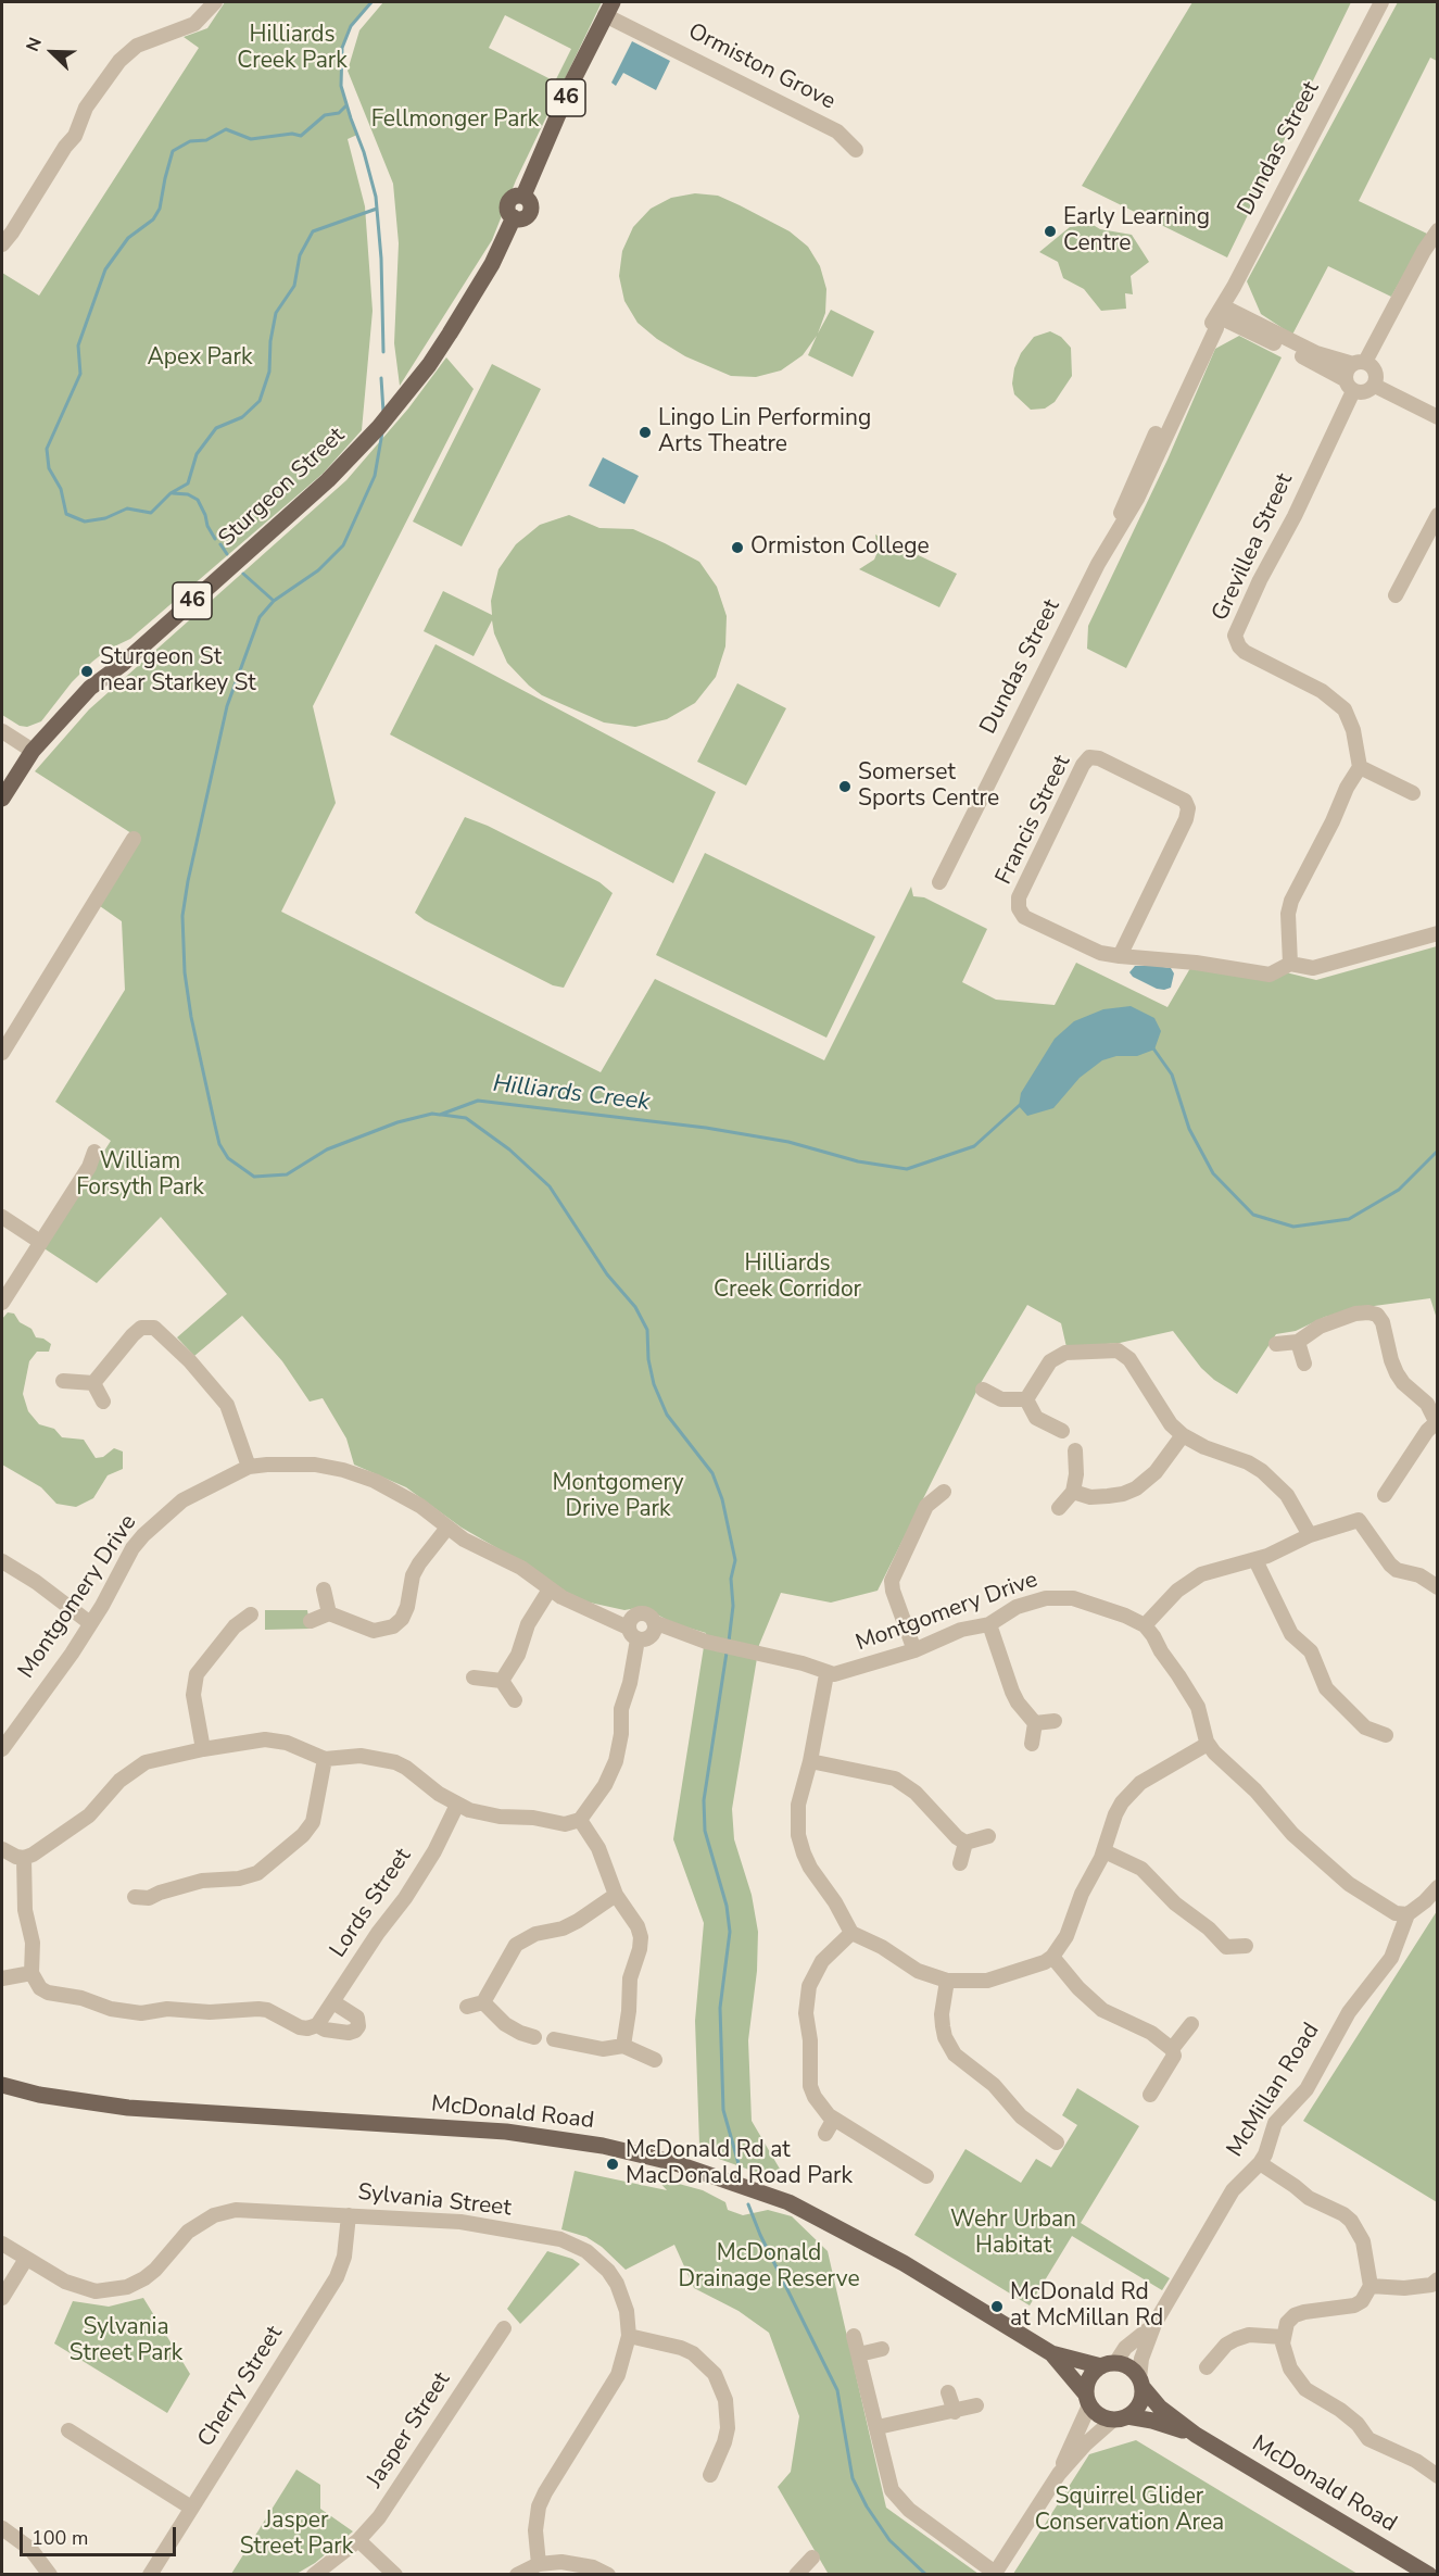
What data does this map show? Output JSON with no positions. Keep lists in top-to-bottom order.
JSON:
{
  "streets": {
    "main road": ["46", "Sturgeon Street", "McDonald Road"],
    "street": [
      "Ormiston Grove",
      "Dundas Street",
      "Grevillea Street",
      "Francis Street",
      "Montgomery Drive",
      "Lords Street",
      "McMillan Road",
      "Sylvania Street",
      "Cherry Street",
      "Jasper Street"
    ]
  },
  "crossings": [
    ["Ormiston Grove", "Sturgeon Street"],
    ["46", "Sturgeon Street"],
    ["McMillan Road", "McDonald Road"],
    ["Sylvania Street", "Cherry Street"]
  ],
  "water": ["Hilliards Creek"],
  "parks": [
    "Hilliards Creek Park",
    "Fellmonger Park",
    "Apex Park",
    "William Forsyth Park",
    "Hilliards Creek Corridor",
    "Montgomery Drive Park",
    "Wehr Urban Habitat",
    "McDonald Drainage Reserve",
    "Sylvania Street Park",
    "Squirrel Glider Conservation Area",
    "Jasper Street Park"
  ],
  "places": [
    "Early Learning Centre",
    "Lingo Lin Performing Arts Theatre",
    "Ormiston College",
    "Sturgeon St near Starkey St",
    "Somerset Sports Centre",
    "McDonald Rd at MacDonald Road Park",
    "McDonald Rd at McMillan Rd"
  ],
  "scale_bar": "100 m",
  "north": "top left"
}
